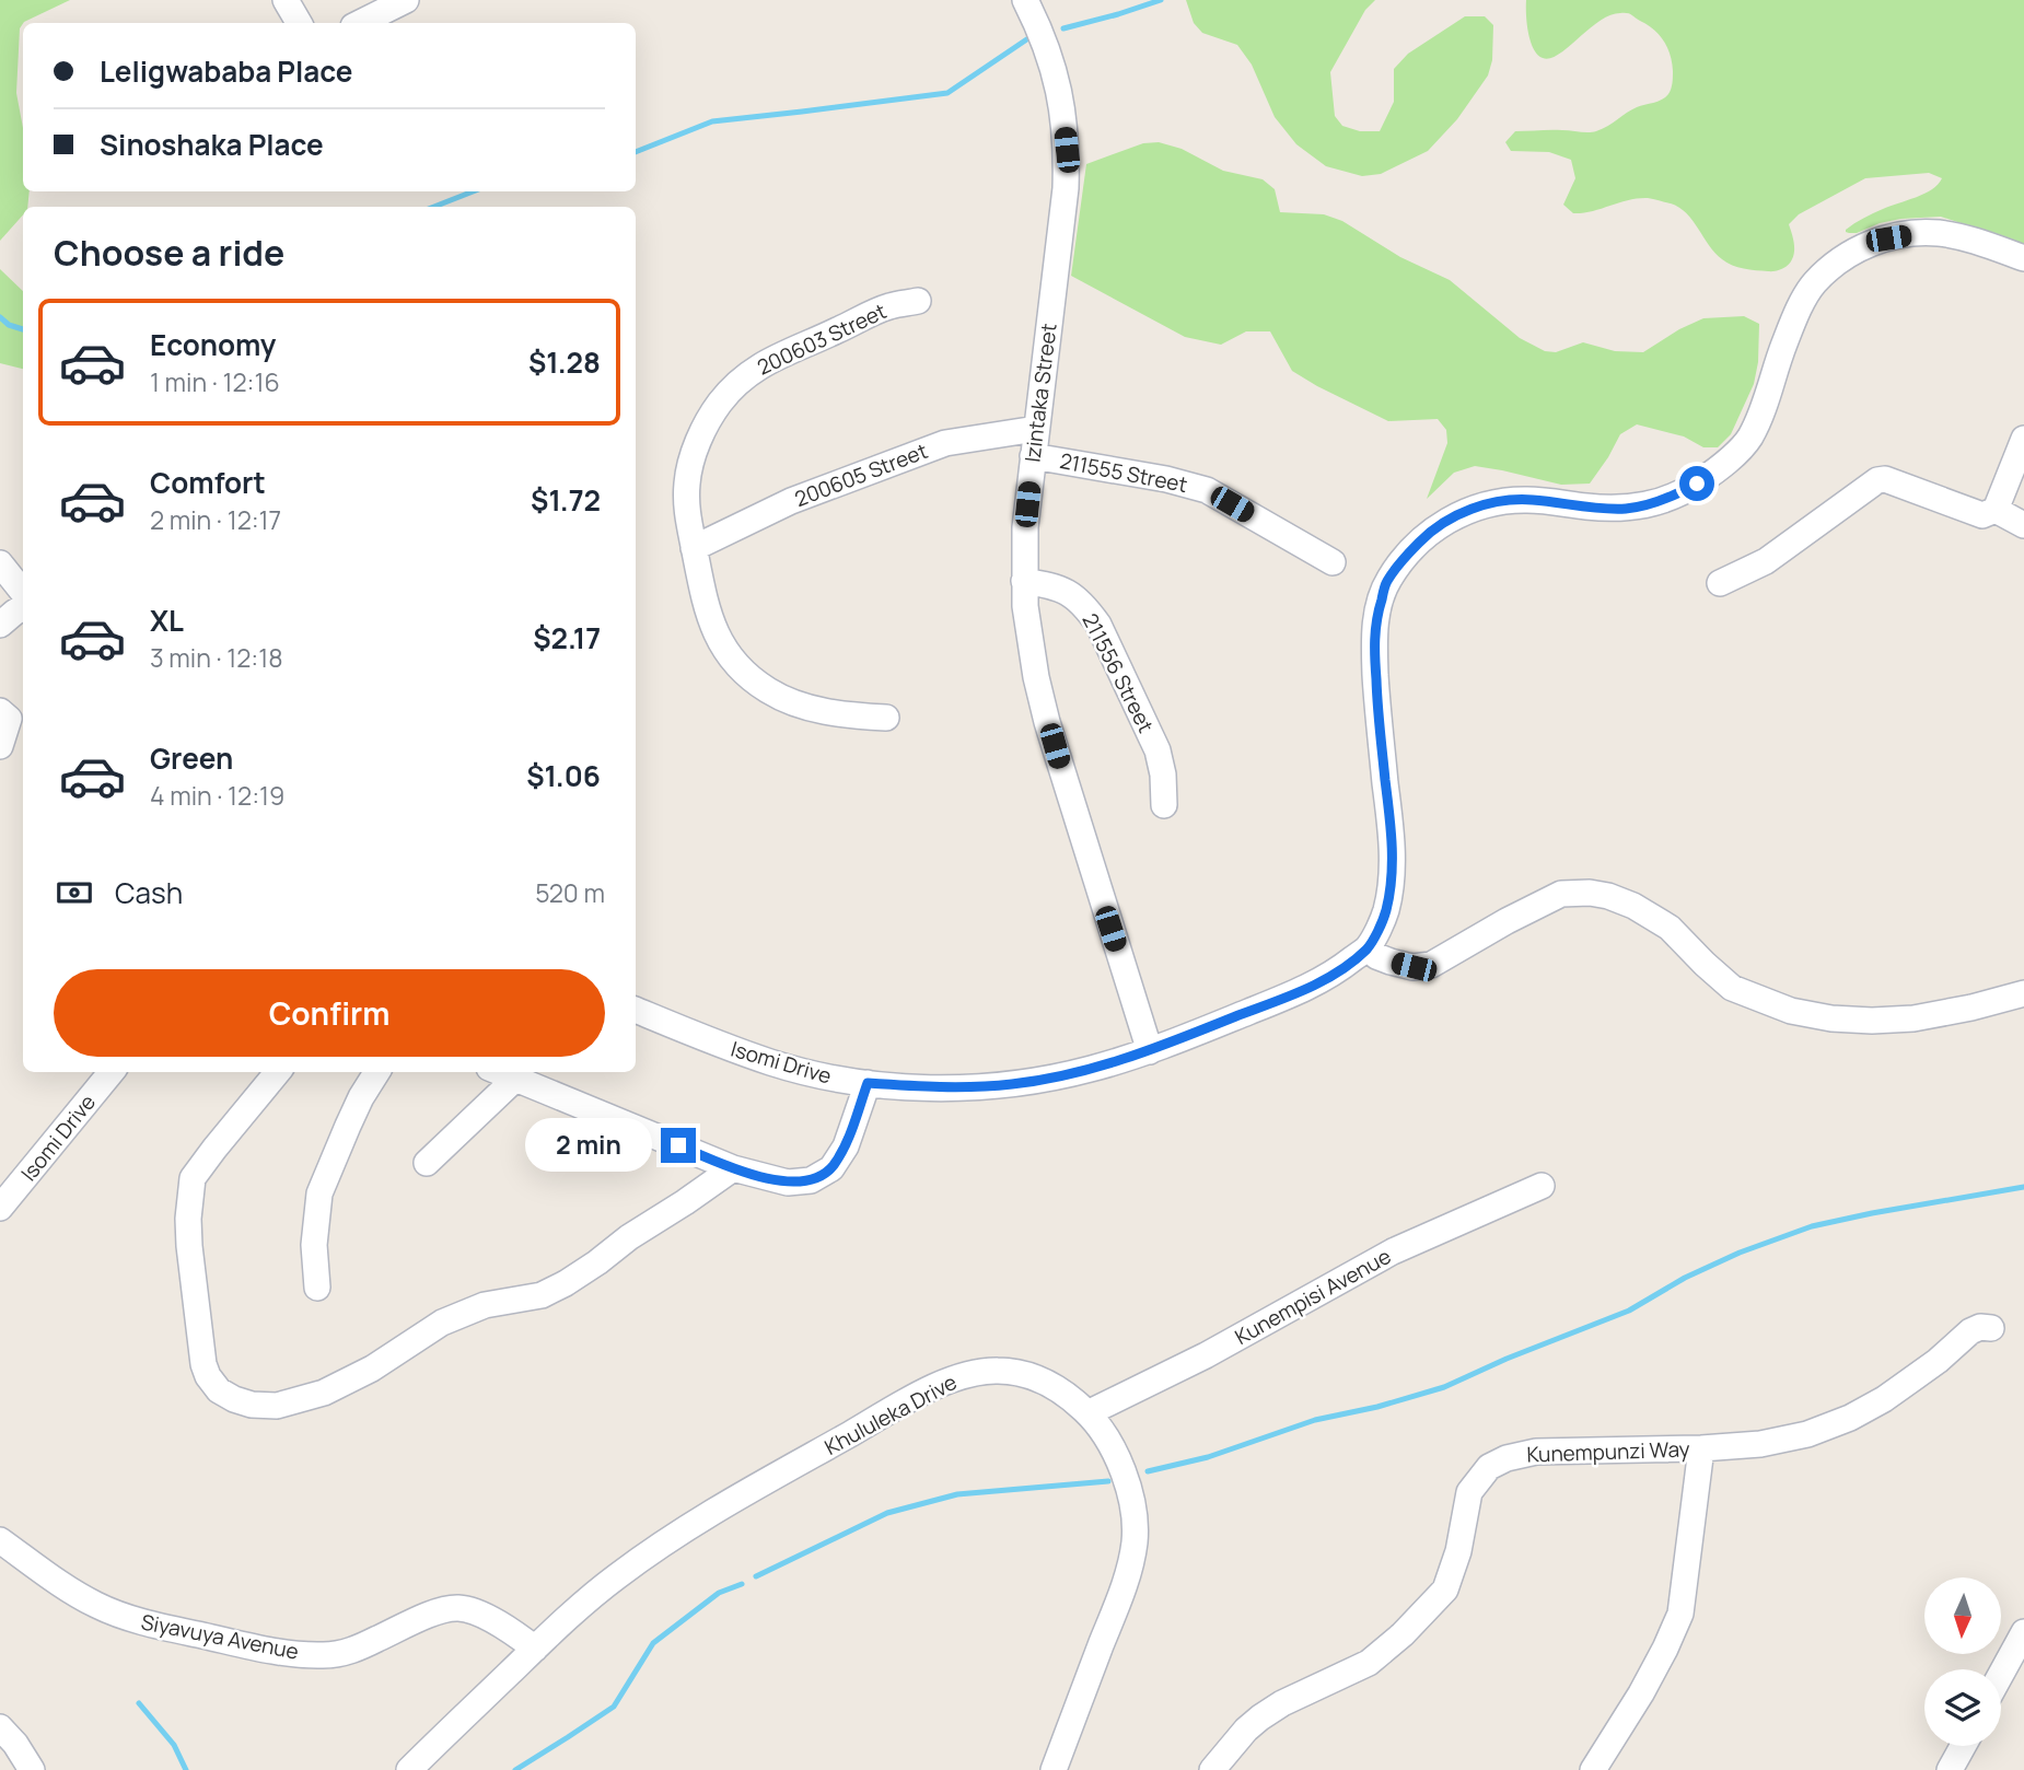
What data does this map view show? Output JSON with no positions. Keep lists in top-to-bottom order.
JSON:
{
  "streets": {
    "street": [
      "200603 Street",
      "Izintaka Street",
      "211555 Street",
      "200605 Street",
      "211556 Street",
      "Isomi Drive",
      "Kunempisi Avenue",
      "Khululeka Drive",
      "Kunempunzi Way",
      "Siyavuya Avenue"
    ]
  },
  "crossings": [
    ["200603 Street", "200605 Street"],
    ["Izintaka Street", "211555 Street"],
    ["Izintaka Street", "200605 Street"],
    ["Izintaka Street", "211556 Street"],
    ["Izintaka Street", "Isomi Drive"],
    ["Kunempisi Avenue", "Khululeka Drive"],
    ["Khululeka Drive", "Siyavuya Avenue"]
  ],
  "north": "bottom",
  "page": {
    "banner": ["Leligwababa Place", "Sinoshaka Place"],
    "heading": "Choose a ride",
    "list": [
      {
        "name": "Economy",
        "note": "1 min · 12:16",
        "value": "$1.28"
      },
      {
        "name": "Comfort",
        "note": "2 min · 12:17",
        "value": "$1.72"
      },
      {
        "name": "XL",
        "note": "3 min · 12:18",
        "value": "$2.17"
      },
      {
        "name": "Green",
        "note": "4 min · 12:19",
        "value": "$1.06"
      }
    ],
    "pay": ["Cash", "520 m"],
    "buttons": "Confirm",
    "bubble": "2 min"
  }
}
